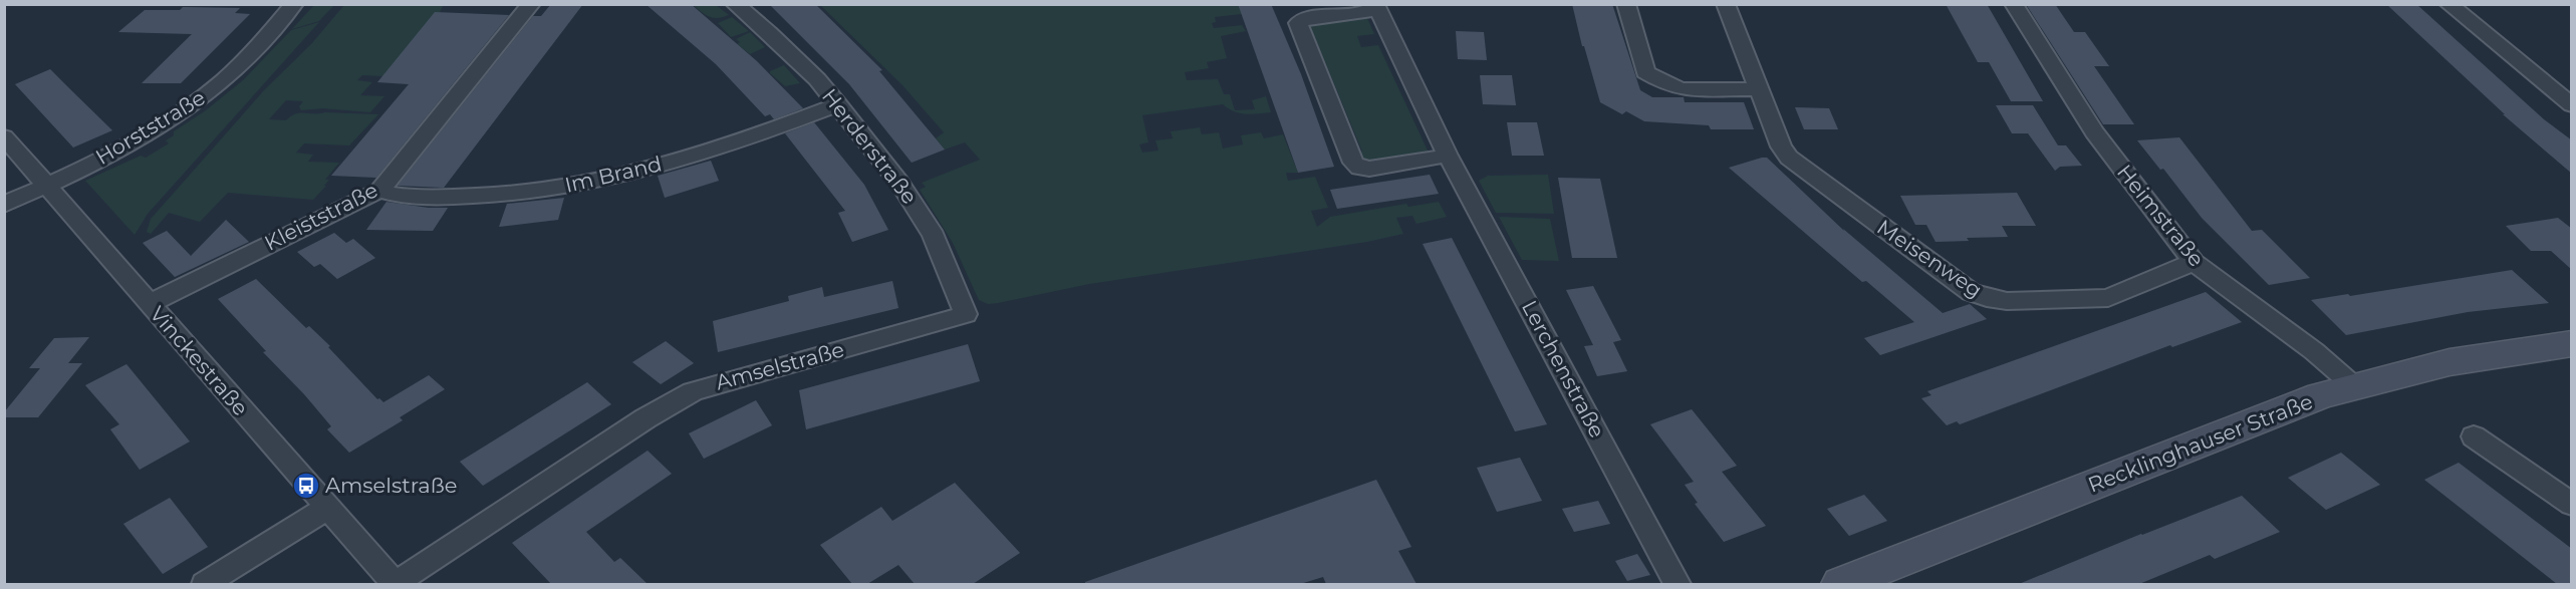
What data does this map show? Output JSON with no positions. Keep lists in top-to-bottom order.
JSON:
{
  "streets": {
    "main road": ["Recklinghauser Straße"],
    "street": [
      "Horststraße",
      "Herderstraße",
      "Im Brand",
      "Heimstraße",
      "Kleiststraße",
      "Meisenweg",
      "Vinckestraße",
      "Amselstraße",
      "Lerchenstraße"
    ]
  },
  "crossings": [
    ["Horststraße", "Vinckestraße"],
    ["Herderstraße", "Im Brand"],
    ["Herderstraße", "Amselstraße"],
    ["Im Brand", "Kleiststraße"],
    ["Heimstraße", "Meisenweg"],
    ["Heimstraße", "Recklinghauser Straße"],
    ["Kleiststraße", "Vinckestraße"],
    ["Vinckestraße", "Amselstraße"]
  ],
  "places": {
    "bus stop": ["Amselstraße"]
  }
}
